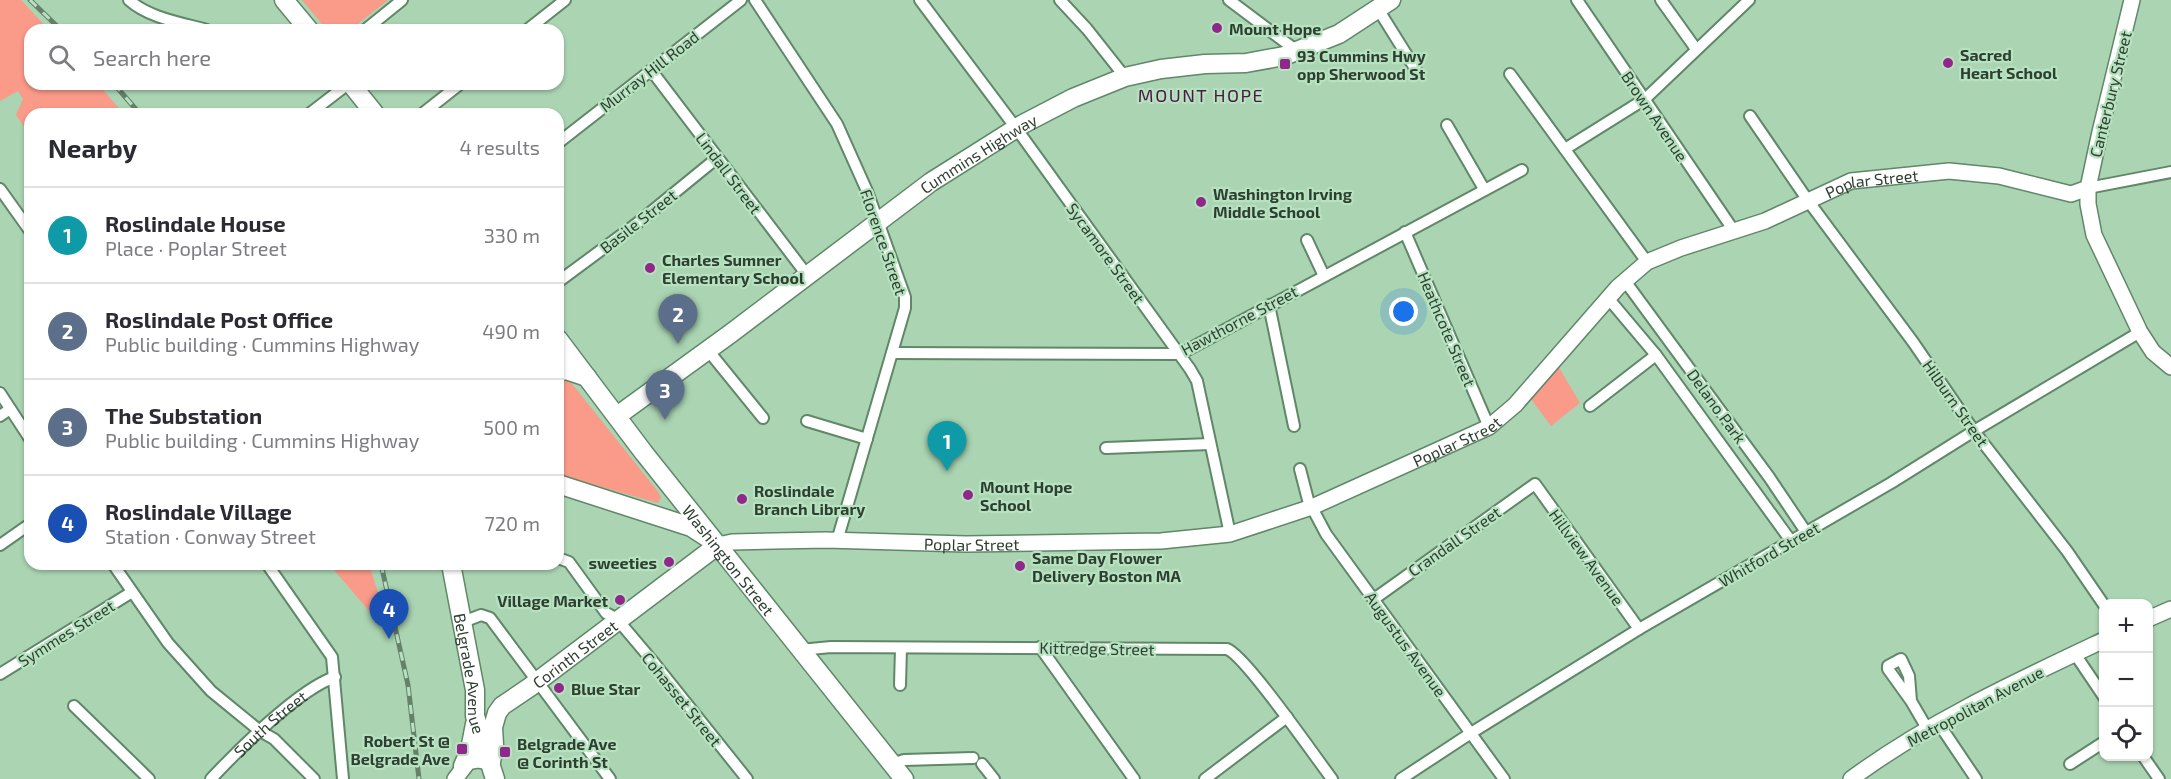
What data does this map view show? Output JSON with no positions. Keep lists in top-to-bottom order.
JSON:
{
  "streets": {
    "main road": [
      "Cummins Highway",
      "Washington Street",
      "Corinth Street",
      "Belgrade Avenue"
    ],
    "street": [
      "Murray Hill Road",
      "Canterbury Street",
      "Brown Avenue",
      "Lindall Street",
      "Poplar Street",
      "Basile Street",
      "Florence Street",
      "Sycamore Street",
      "Hawthorne Street",
      "Heathcote Street",
      "Hilburn Street",
      "Delano Park",
      "Crandall Street",
      "Whitford Street",
      "Hillview Avenue",
      "Symmes Street",
      "Augustus Avenue",
      "Kittredge Street",
      "Cohasset Street",
      "Metropolitan Avenue",
      "South Street"
    ]
  },
  "crossings": [
    ["Murray Hill Road", "Lindall Street"],
    ["Canterbury Street", "Poplar Street"],
    ["Brown Avenue", "Poplar Street"],
    ["Cummins Highway", "Lindall Street"],
    ["Cummins Highway", "Florence Street"],
    ["Cummins Highway", "Sycamore Street"],
    ["Cummins Highway", "Washington Street"],
    ["Lindall Street", "Basile Street"],
    ["Poplar Street", "Florence Street"],
    ["Poplar Street", "Sycamore Street"],
    ["Poplar Street", "Heathcote Street"],
    ["Poplar Street", "Hilburn Street"],
    ["Poplar Street", "Delano Park"],
    ["Poplar Street", "Washington Street"],
    ["Poplar Street", "Augustus Avenue"],
    ["Poplar Street", "Corinth Street"],
    ["Florence Street", "Hawthorne Street"],
    ["Sycamore Street", "Hawthorne Street"],
    ["Hawthorne Street", "Heathcote Street"],
    ["Hilburn Street", "Whitford Street"],
    ["Delano Park", "Whitford Street"],
    ["Crandall Street", "Hillview Avenue"],
    ["Crandall Street", "Augustus Avenue"],
    ["Whitford Street", "Hillview Avenue"],
    ["Whitford Street", "Augustus Avenue"],
    ["Washington Street", "Kittredge Street"],
    ["Washington Street", "Corinth Street"],
    ["Corinth Street", "Cohasset Street"]
  ],
  "districts": ["MOUNT HOPE"],
  "places": {
    "other": [
      "Mount Hope",
      "Sacred Heart School",
      "Washington Irving Middle School",
      "Charles Sumner Elementary School",
      "Mount Hope School",
      "Roslindale Branch Library",
      "sweeties",
      "Same Day Flower Delivery Boston MA",
      "Village Market",
      "Blue Star"
    ],
    "transit": ["93 Cummins Hwy opp Sherwood St", "Robert St @ Belgrade Ave", "Belgrade Ave @ Corinth St"]
  },
  "page": {
    "search": "Search here",
    "heading": ["Nearby", "4 results"],
    "list": [
      {
        "mark": "1",
        "name": "Roslindale House",
        "note": "Place · Poplar Street",
        "value": "330 m"
      },
      {
        "mark": "2",
        "name": "Roslindale Post Office",
        "note": "Public building · Cummins Highway",
        "value": "490 m"
      },
      {
        "mark": "3",
        "name": "The Substation",
        "note": "Public building · Cummins Highway",
        "value": "500 m"
      },
      {
        "mark": "4",
        "name": "Roslindale Village",
        "note": "Station · Conway Street",
        "value": "720 m"
      }
    ],
    "pins": [
      "2",
      "3",
      "1",
      "4"
    ],
    "map_buttons": ["+", "−"]
  }
}
